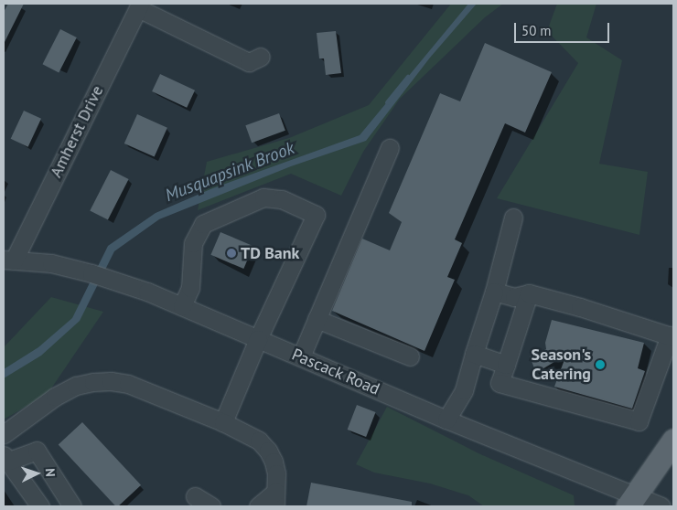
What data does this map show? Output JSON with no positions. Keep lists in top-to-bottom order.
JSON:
{
  "streets": {
    "street": ["Amherst Drive", "Pascack Road"]
  },
  "crossings": [
    ["Amherst Drive", "Pascack Road"]
  ],
  "water": ["Musquapsink Brook"],
  "places": ["TD Bank", "Season's Catering"],
  "scale_bar": "50 m",
  "north": "right"
}
